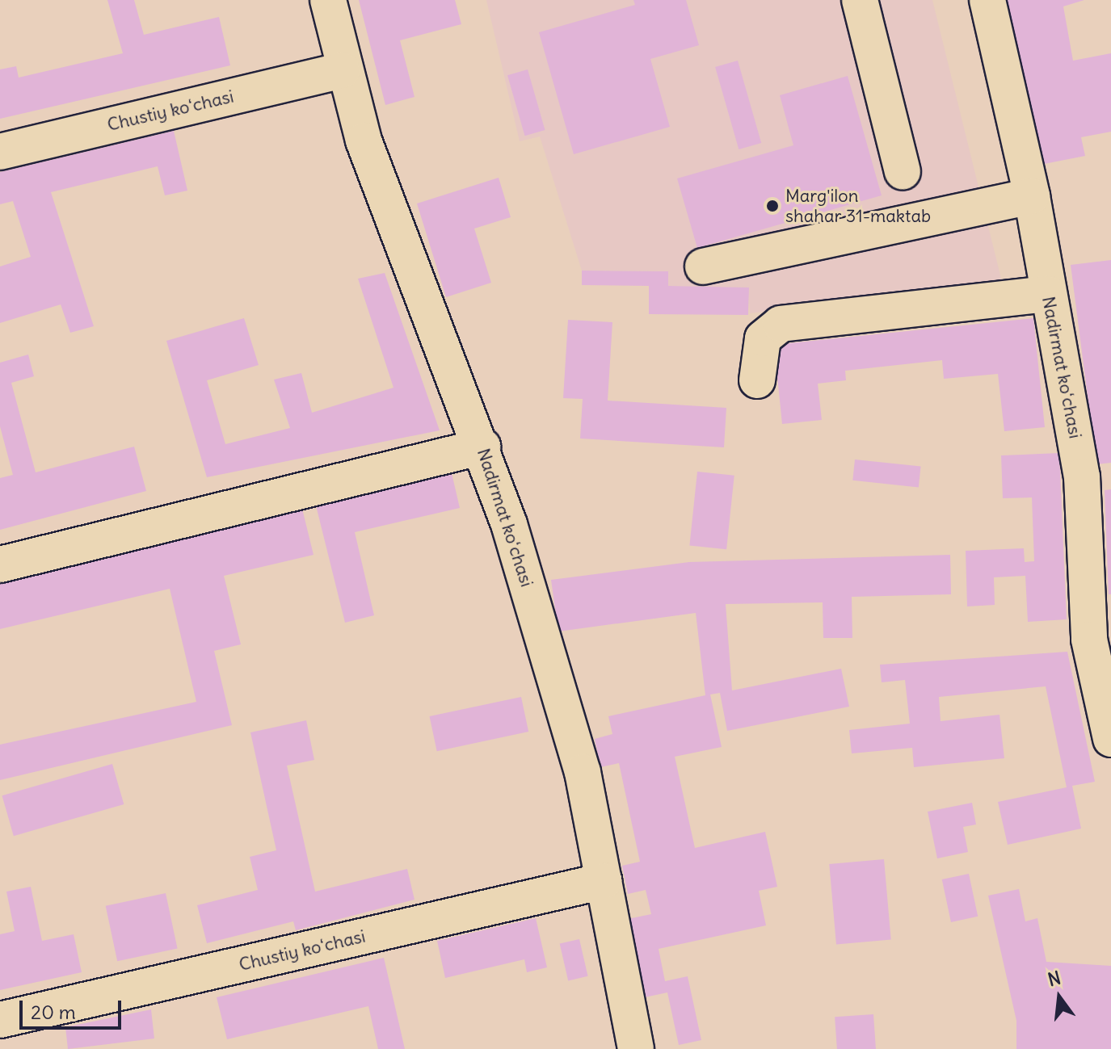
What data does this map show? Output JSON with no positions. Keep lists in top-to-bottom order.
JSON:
{
  "streets": {
    "street": ["Chustiy koʻchasi", "Nadirmat koʻchasi"]
  },
  "crossings": [
    ["Chustiy koʻchasi", "Nadirmat koʻchasi"]
  ],
  "places": ["Marg'ilon shahar 31-maktab"],
  "scale_bar": "20 m",
  "north": "top"
}
